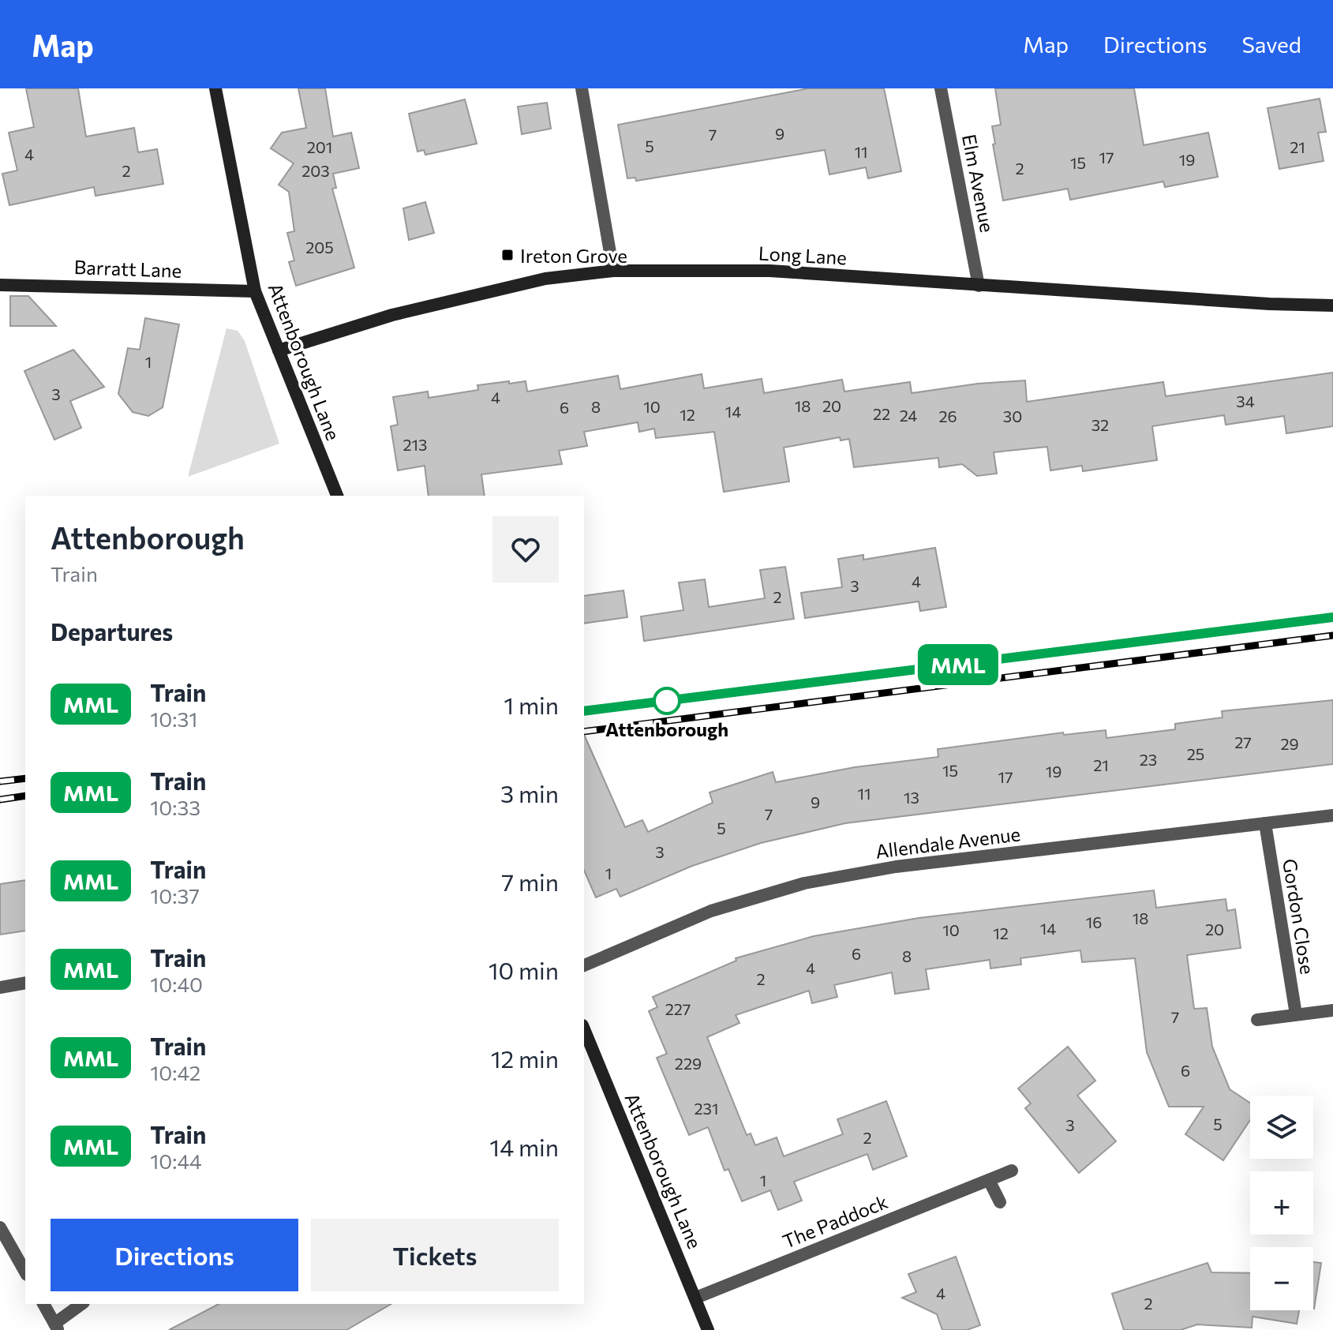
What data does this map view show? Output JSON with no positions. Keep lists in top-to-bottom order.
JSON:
{
  "streets": {
    "street": [
      "Elm Avenue",
      "Long Lane",
      "Barratt Lane",
      "Attenborough Lane",
      "Allendale Avenue",
      "Gordon Close",
      "The Paddock"
    ]
  },
  "crossings": [
    ["Elm Avenue", "Long Lane"],
    ["Long Lane", "Attenborough Lane"],
    ["Barratt Lane", "Attenborough Lane"],
    ["Attenborough Lane", "The Paddock"],
    ["Allendale Avenue", "Gordon Close"]
  ],
  "places": {
    "transit": ["Ireton Grove"],
    "other": ["Attenborough"]
  },
  "house_numbers": [
    "9",
    "7",
    "5",
    "201",
    "21",
    "11",
    "4",
    "17",
    "19",
    "15",
    "2",
    "2",
    "203",
    "205",
    "1",
    "3",
    "4",
    "34",
    "18",
    "20",
    "8",
    "10",
    "6",
    "14",
    "22",
    "12",
    "24",
    "26",
    "30",
    "32",
    "213",
    "4",
    "3",
    "2",
    "27",
    "29",
    "25",
    "23",
    "21",
    "15",
    "19",
    "17",
    "11",
    "13",
    "9",
    "7",
    "5",
    "3",
    "1",
    "18",
    "16",
    "14",
    "20",
    "10",
    "12",
    "6",
    "8",
    "4",
    "2",
    "227",
    "7",
    "229",
    "6",
    "231",
    "5",
    "3",
    "2",
    "1",
    "4",
    "2"
  ],
  "page": {
    "header": "Map",
    "nav": ["Map", "Directions", "Saved"],
    "on_map": "MML",
    "heading": [
      ["Attenborough", "Train"],
      "Departures"
    ],
    "list": [
      {
        "mark": "MML",
        "name": "Train",
        "note": "10:31",
        "value": "1 min"
      },
      {
        "mark": "MML",
        "name": "Train",
        "note": "10:33",
        "value": "3 min"
      },
      {
        "mark": "MML",
        "name": "Train",
        "note": "10:37",
        "value": "7 min"
      },
      {
        "mark": "MML",
        "name": "Train",
        "note": "10:40",
        "value": "10 min"
      },
      {
        "mark": "MML",
        "name": "Train",
        "note": "10:42",
        "value": "12 min"
      },
      {
        "mark": "MML",
        "name": "Train",
        "note": "10:44",
        "value": "14 min"
      }
    ],
    "map_buttons": ["+", "−"],
    "buttons": ["Directions", "Tickets"]
  }
}
